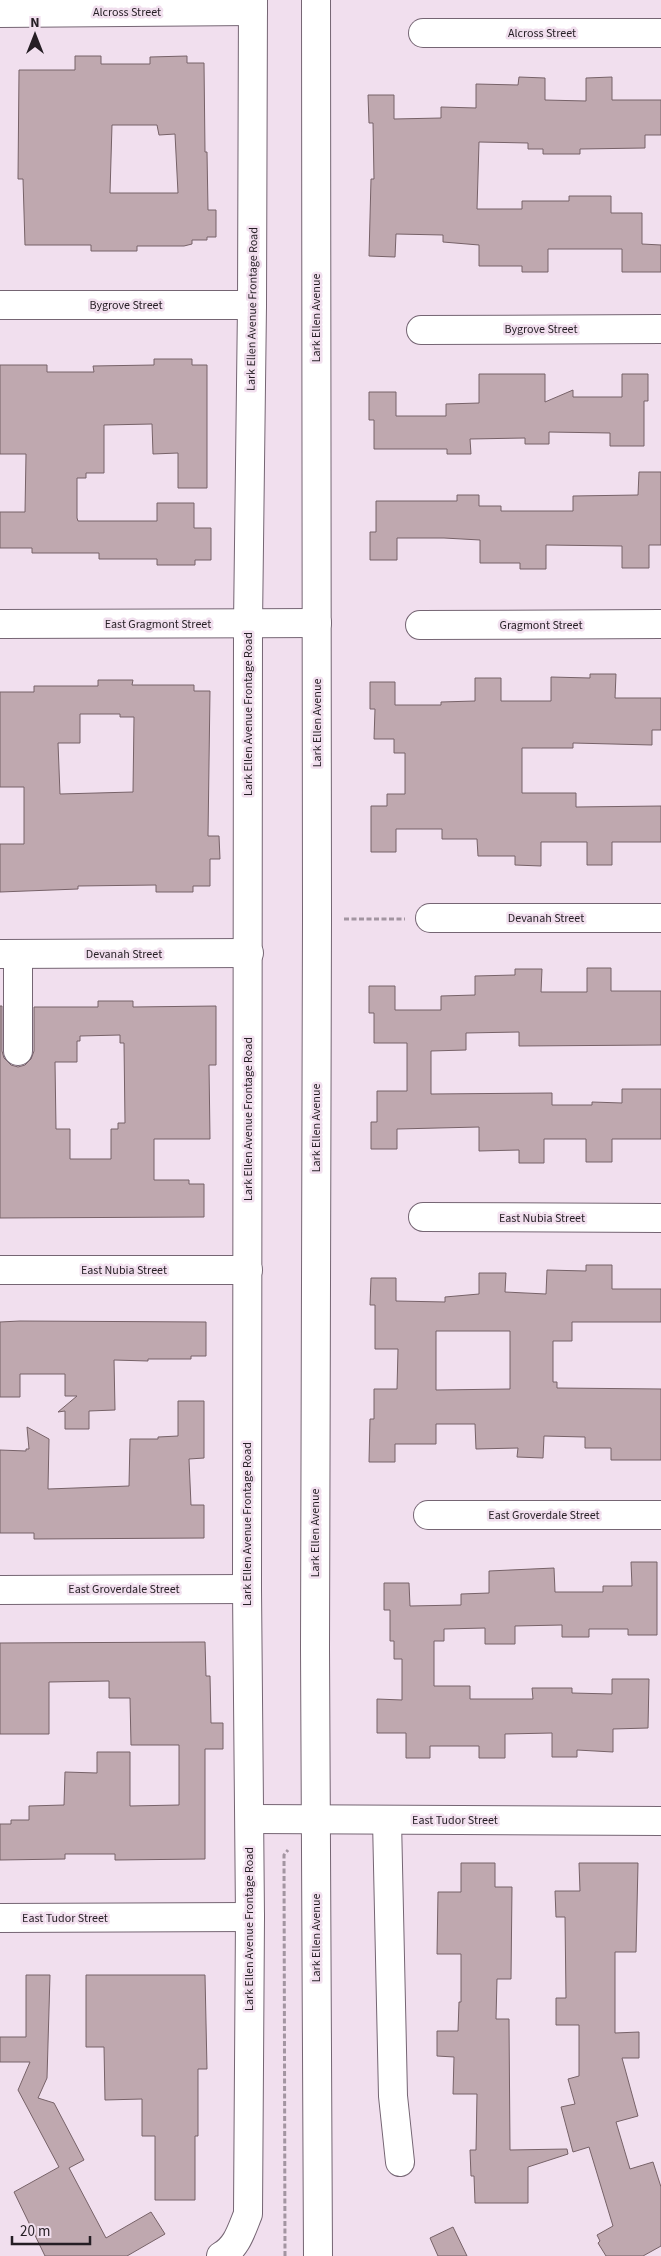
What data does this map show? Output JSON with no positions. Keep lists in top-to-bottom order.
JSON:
{
  "streets": {
    "street": [
      "Alcross Street",
      "Bygrove Street",
      "Lark Ellen Avenue Frontage Road",
      "Lark Ellen Avenue",
      "East Gragmont Street",
      "Gragmont Street",
      "Devanah Street",
      "East Nubia Street",
      "East Groverdale Street",
      "East Tudor Street"
    ]
  },
  "crossings": [
    ["Alcross Street", "Lark Ellen Avenue Frontage Road"],
    ["Bygrove Street", "Lark Ellen Avenue Frontage Road"],
    ["Lark Ellen Avenue Frontage Road", "East Gragmont Street"],
    ["Lark Ellen Avenue Frontage Road", "Devanah Street"],
    ["Lark Ellen Avenue Frontage Road", "East Nubia Street"],
    ["Lark Ellen Avenue Frontage Road", "East Groverdale Street"],
    ["Lark Ellen Avenue Frontage Road", "East Tudor Street"],
    ["Lark Ellen Avenue", "East Gragmont Street"],
    ["Lark Ellen Avenue", "East Tudor Street"]
  ],
  "scale_bar": "20 m",
  "north": "top"
}
